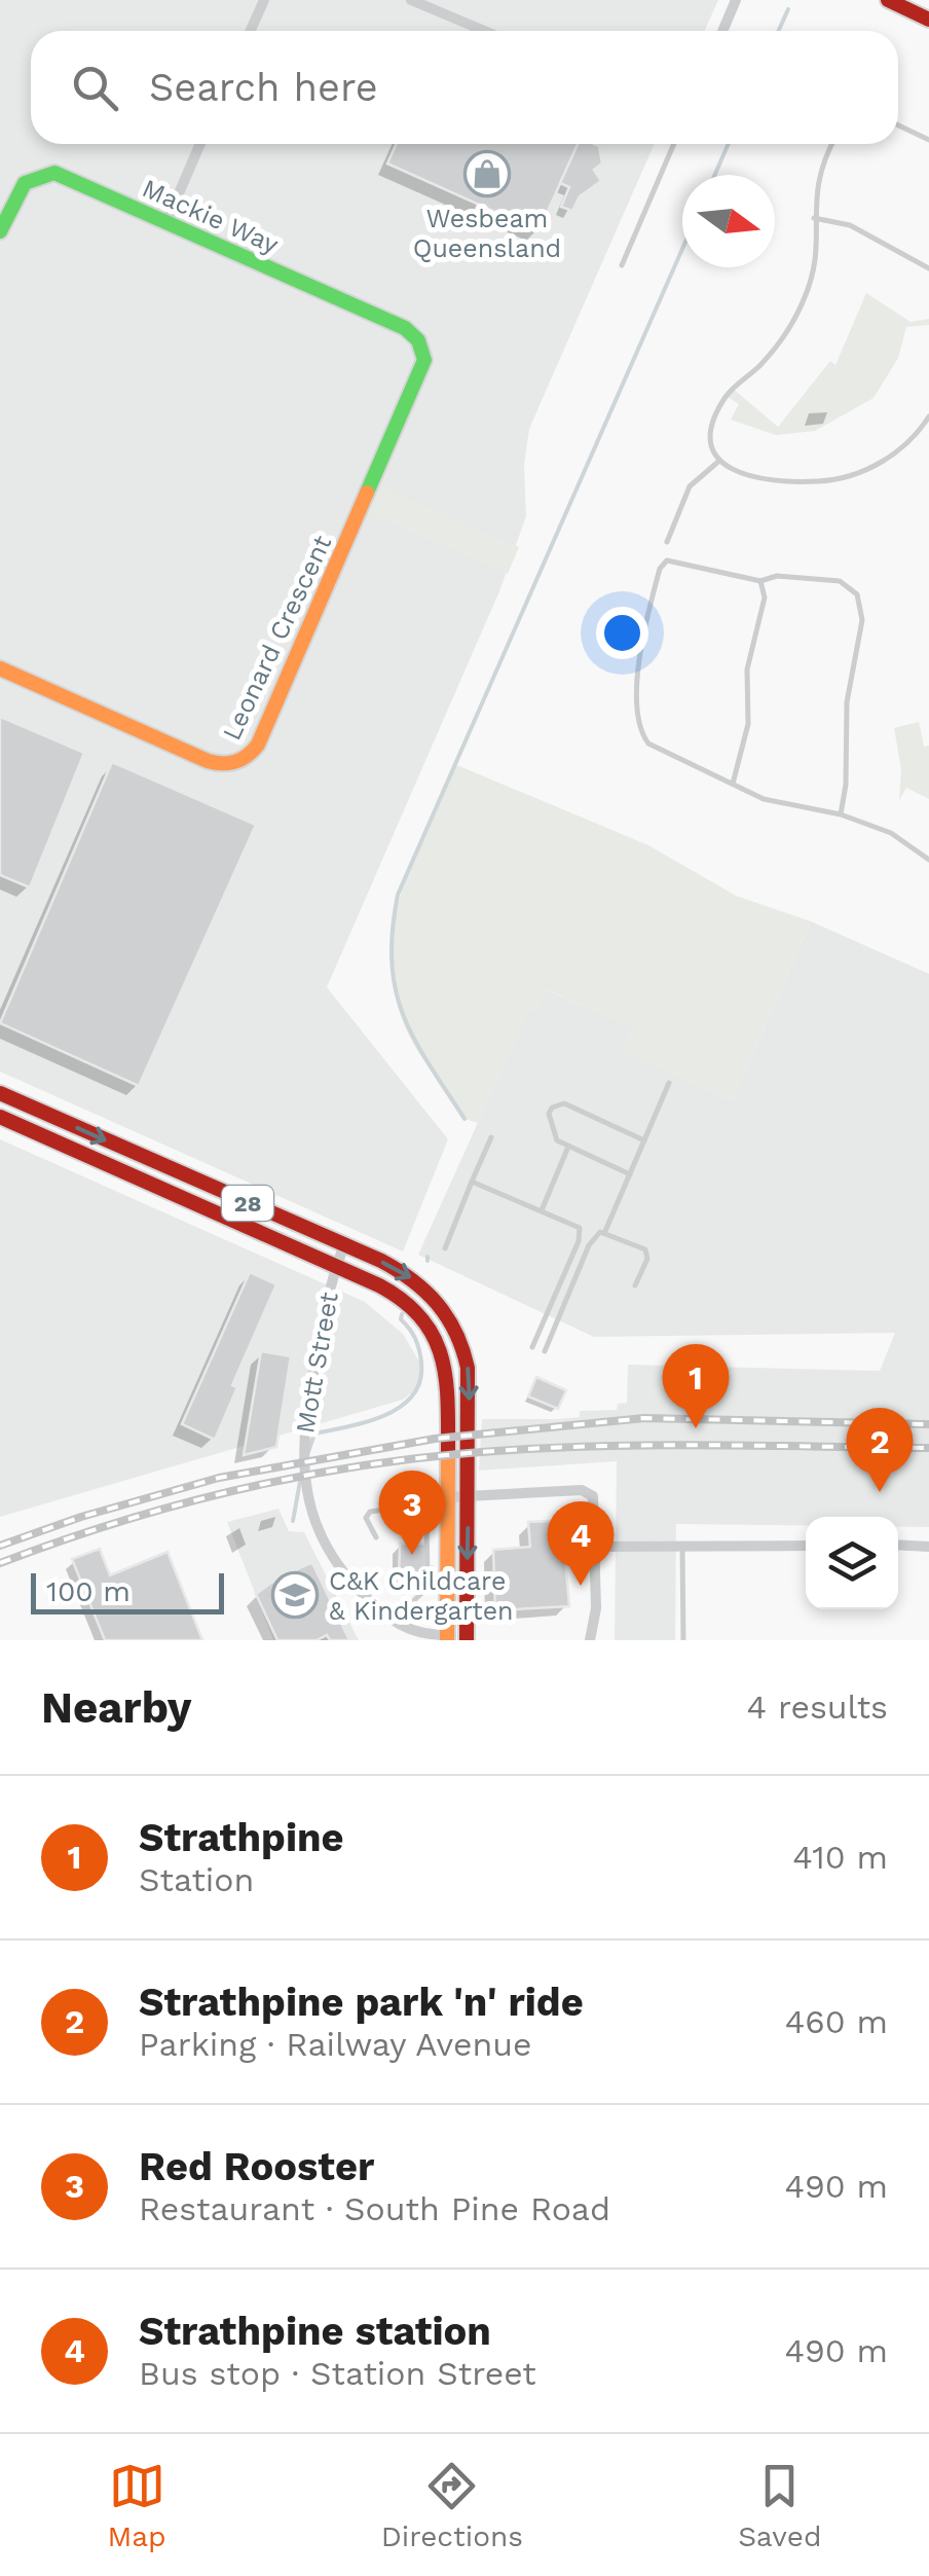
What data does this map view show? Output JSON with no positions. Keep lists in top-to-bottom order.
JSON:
{
  "streets": {
    "main road": ["Mackie Way", "Leonard Crescent", "28"],
    "street": ["Mott Street"]
  },
  "crossings": [
    ["Mackie Way", "Leonard Crescent"],
    ["28", "Mott Street"]
  ],
  "places": {
    "shop": ["Wesbeam Queensland"],
    "school or university": ["C&K Childcare & Kindergarten"]
  },
  "scale_bar": "100 m",
  "north": "right",
  "page": {
    "search": "Search here",
    "pins": [
      "1",
      "2",
      "3",
      "4"
    ],
    "scale": "100 m",
    "heading": ["Nearby", "4 results"],
    "list": [
      {
        "mark": "1",
        "name": "Strathpine",
        "note": "Station",
        "value": "410 m"
      },
      {
        "mark": "2",
        "name": "Strathpine park 'n' ride",
        "note": "Parking · Railway Avenue",
        "value": "460 m"
      },
      {
        "mark": "3",
        "name": "Red Rooster",
        "note": "Restaurant · South Pine Road",
        "value": "490 m"
      },
      {
        "mark": "4",
        "name": "Strathpine station",
        "note": "Bus stop · Station Street",
        "value": "490 m"
      }
    ],
    "nav": ["Map", "Directions", "Saved"]
  }
}
